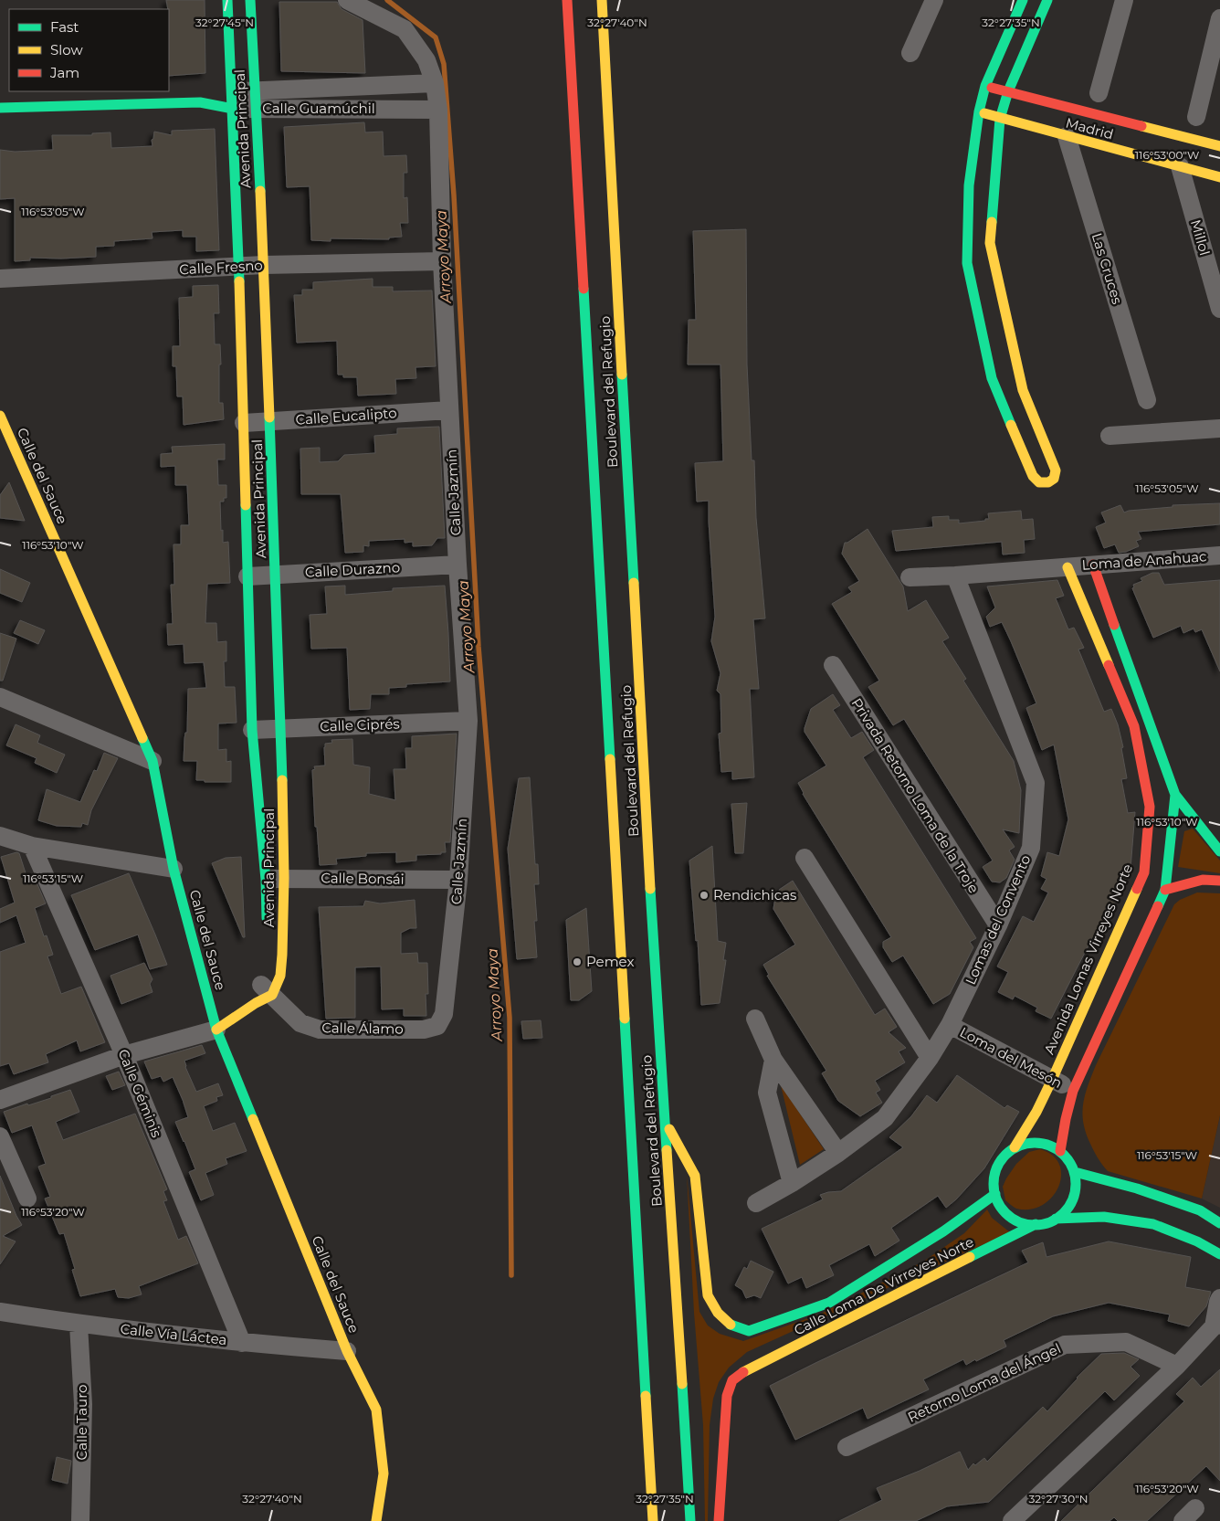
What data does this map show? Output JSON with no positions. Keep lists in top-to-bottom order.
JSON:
{
  "streets": {
    "street": [
      "Calle Guamúchil",
      "Avenida Principal",
      "Madrid",
      "Millol",
      "Calle Fresno",
      "Las Cruces",
      "Boulevard del Refugio",
      "Calle Eucalipto",
      "Calle del Sauce",
      "Calle Jazmín",
      "Loma de Anahuac",
      "Calle Durazno",
      "Calle Ciprés",
      "Privada Retorno Loma de la Troje",
      "Calle Bonsái",
      "Lomas del Convento",
      "Avenida Lomas Virreyes Norte",
      "Calle Álamo",
      "Loma del Mesón",
      "Calle Géminis",
      "Calle Loma De Virreyes Norte",
      "Calle Vía Láctea",
      "Retorno Loma del Ángel",
      "Calle Tauro"
    ]
  },
  "crossings": [
    ["Calle Guamúchil", "Avenida Principal"],
    ["Calle Guamúchil", "Calle Jazmín"],
    ["Avenida Principal", "Calle Fresno"],
    ["Avenida Principal", "Calle Eucalipto"],
    ["Avenida Principal", "Calle Durazno"],
    ["Avenida Principal", "Calle Ciprés"],
    ["Avenida Principal", "Calle Bonsái"],
    ["Avenida Principal", "Calle Álamo"],
    ["Madrid", "Millol"],
    ["Madrid", "Las Cruces"],
    ["Calle Fresno", "Calle Jazmín"],
    ["Calle Eucalipto", "Calle Jazmín"],
    ["Calle del Sauce", "Calle Vía Láctea"],
    ["Calle Jazmín", "Calle Durazno"],
    ["Calle Jazmín", "Calle Ciprés"],
    ["Calle Jazmín", "Calle Bonsái"],
    ["Calle Jazmín", "Calle Álamo"],
    ["Loma de Anahuac", "Avenida Lomas Virreyes Norte"],
    ["Privada Retorno Loma de la Troje", "Lomas del Convento"],
    ["Lomas del Convento", "Loma del Mesón"],
    ["Avenida Lomas Virreyes Norte", "Loma del Mesón"],
    ["Avenida Lomas Virreyes Norte", "Calle Loma De Virreyes Norte"],
    ["Calle Géminis", "Calle Vía Láctea"],
    ["Calle Vía Láctea", "Calle Tauro"]
  ],
  "water": ["Arroyo Maya"],
  "places": ["Rendichicas", "Pemex"],
  "legend": ["Fast", "Slow", "Jam"],
  "coordinates": [
    "32°27'45\"N",
    "32°27'40\"N",
    "32°27'35\"N",
    "116°53'00\"W",
    "116°53'05\"W",
    "116°53'10\"W",
    "116°53'15\"W",
    "116°53'20\"W",
    "32°27'30\"N"
  ]
}
